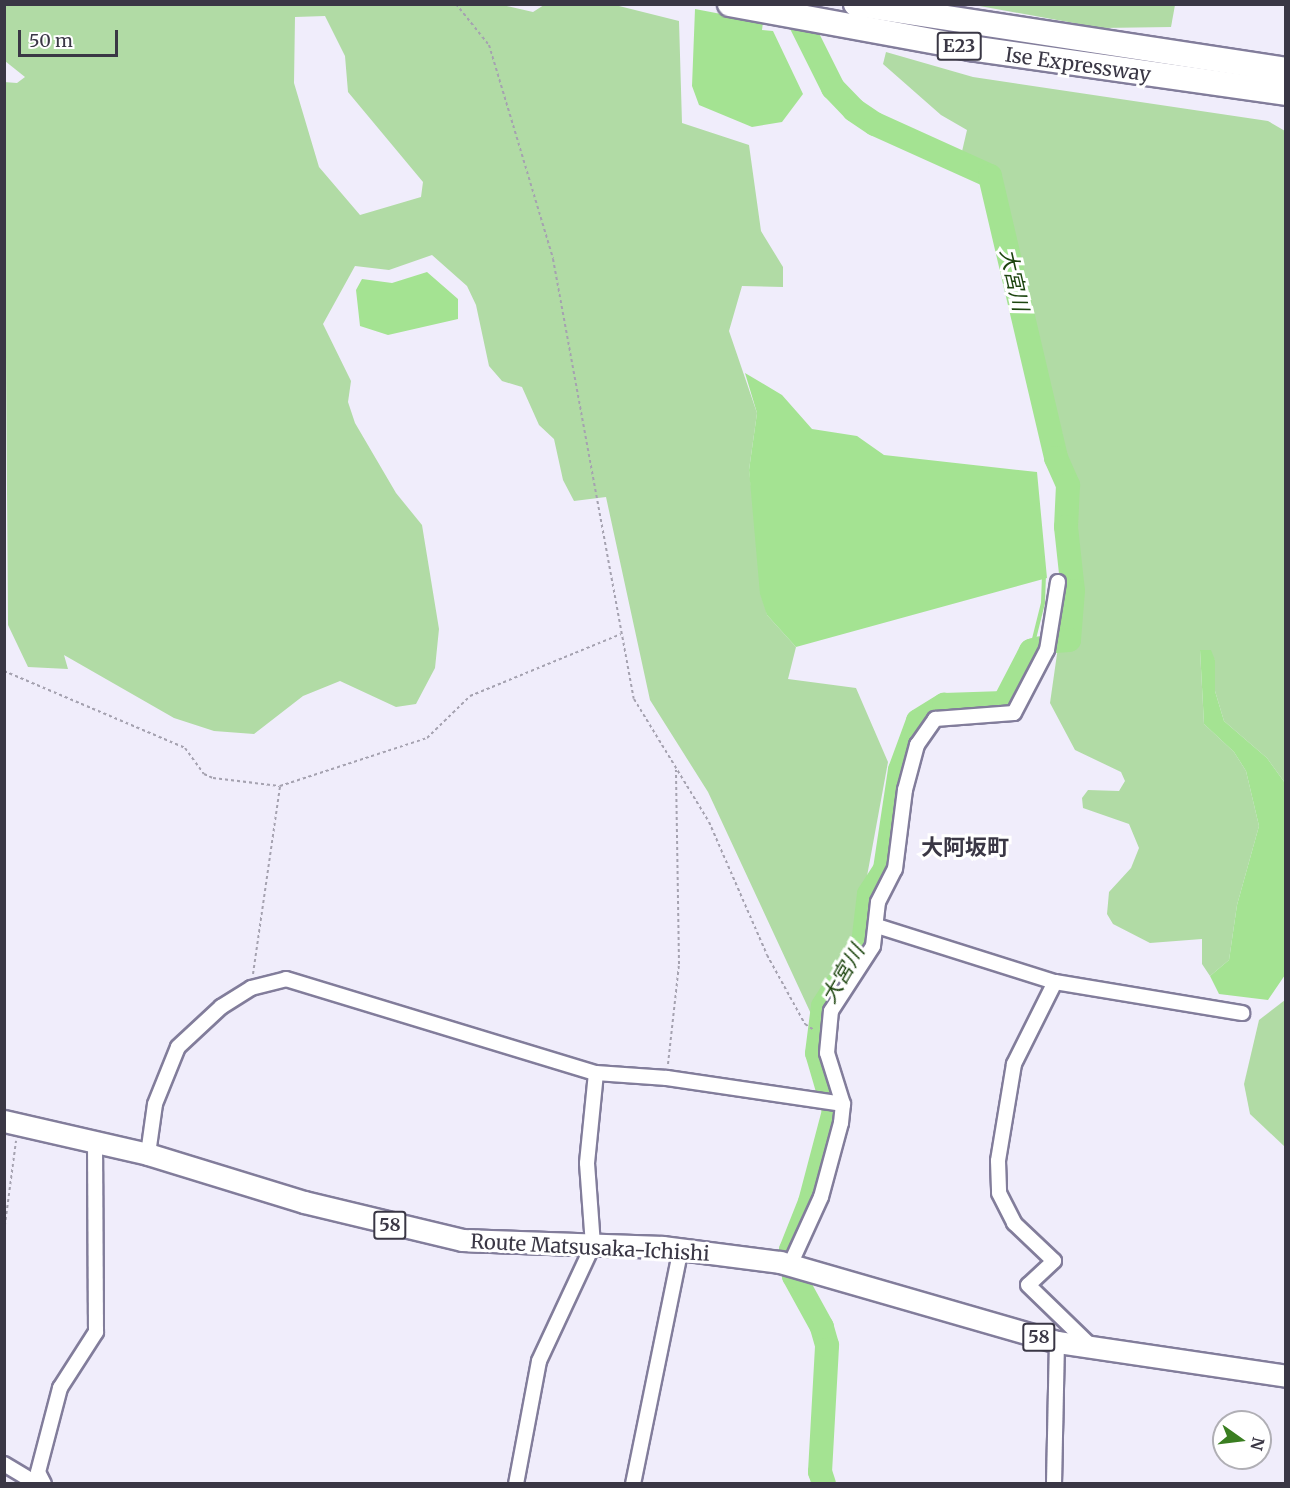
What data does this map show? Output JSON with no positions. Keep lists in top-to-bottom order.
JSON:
{
  "streets": {
    "highway": ["E23", "Ise Expressway"],
    "main road": ["58", "Route Matsusaka-Ichishi"]
  },
  "districts": ["大阿坂町"],
  "water": ["大宮川"],
  "scale_bar": "50 m",
  "north": "right"
}
